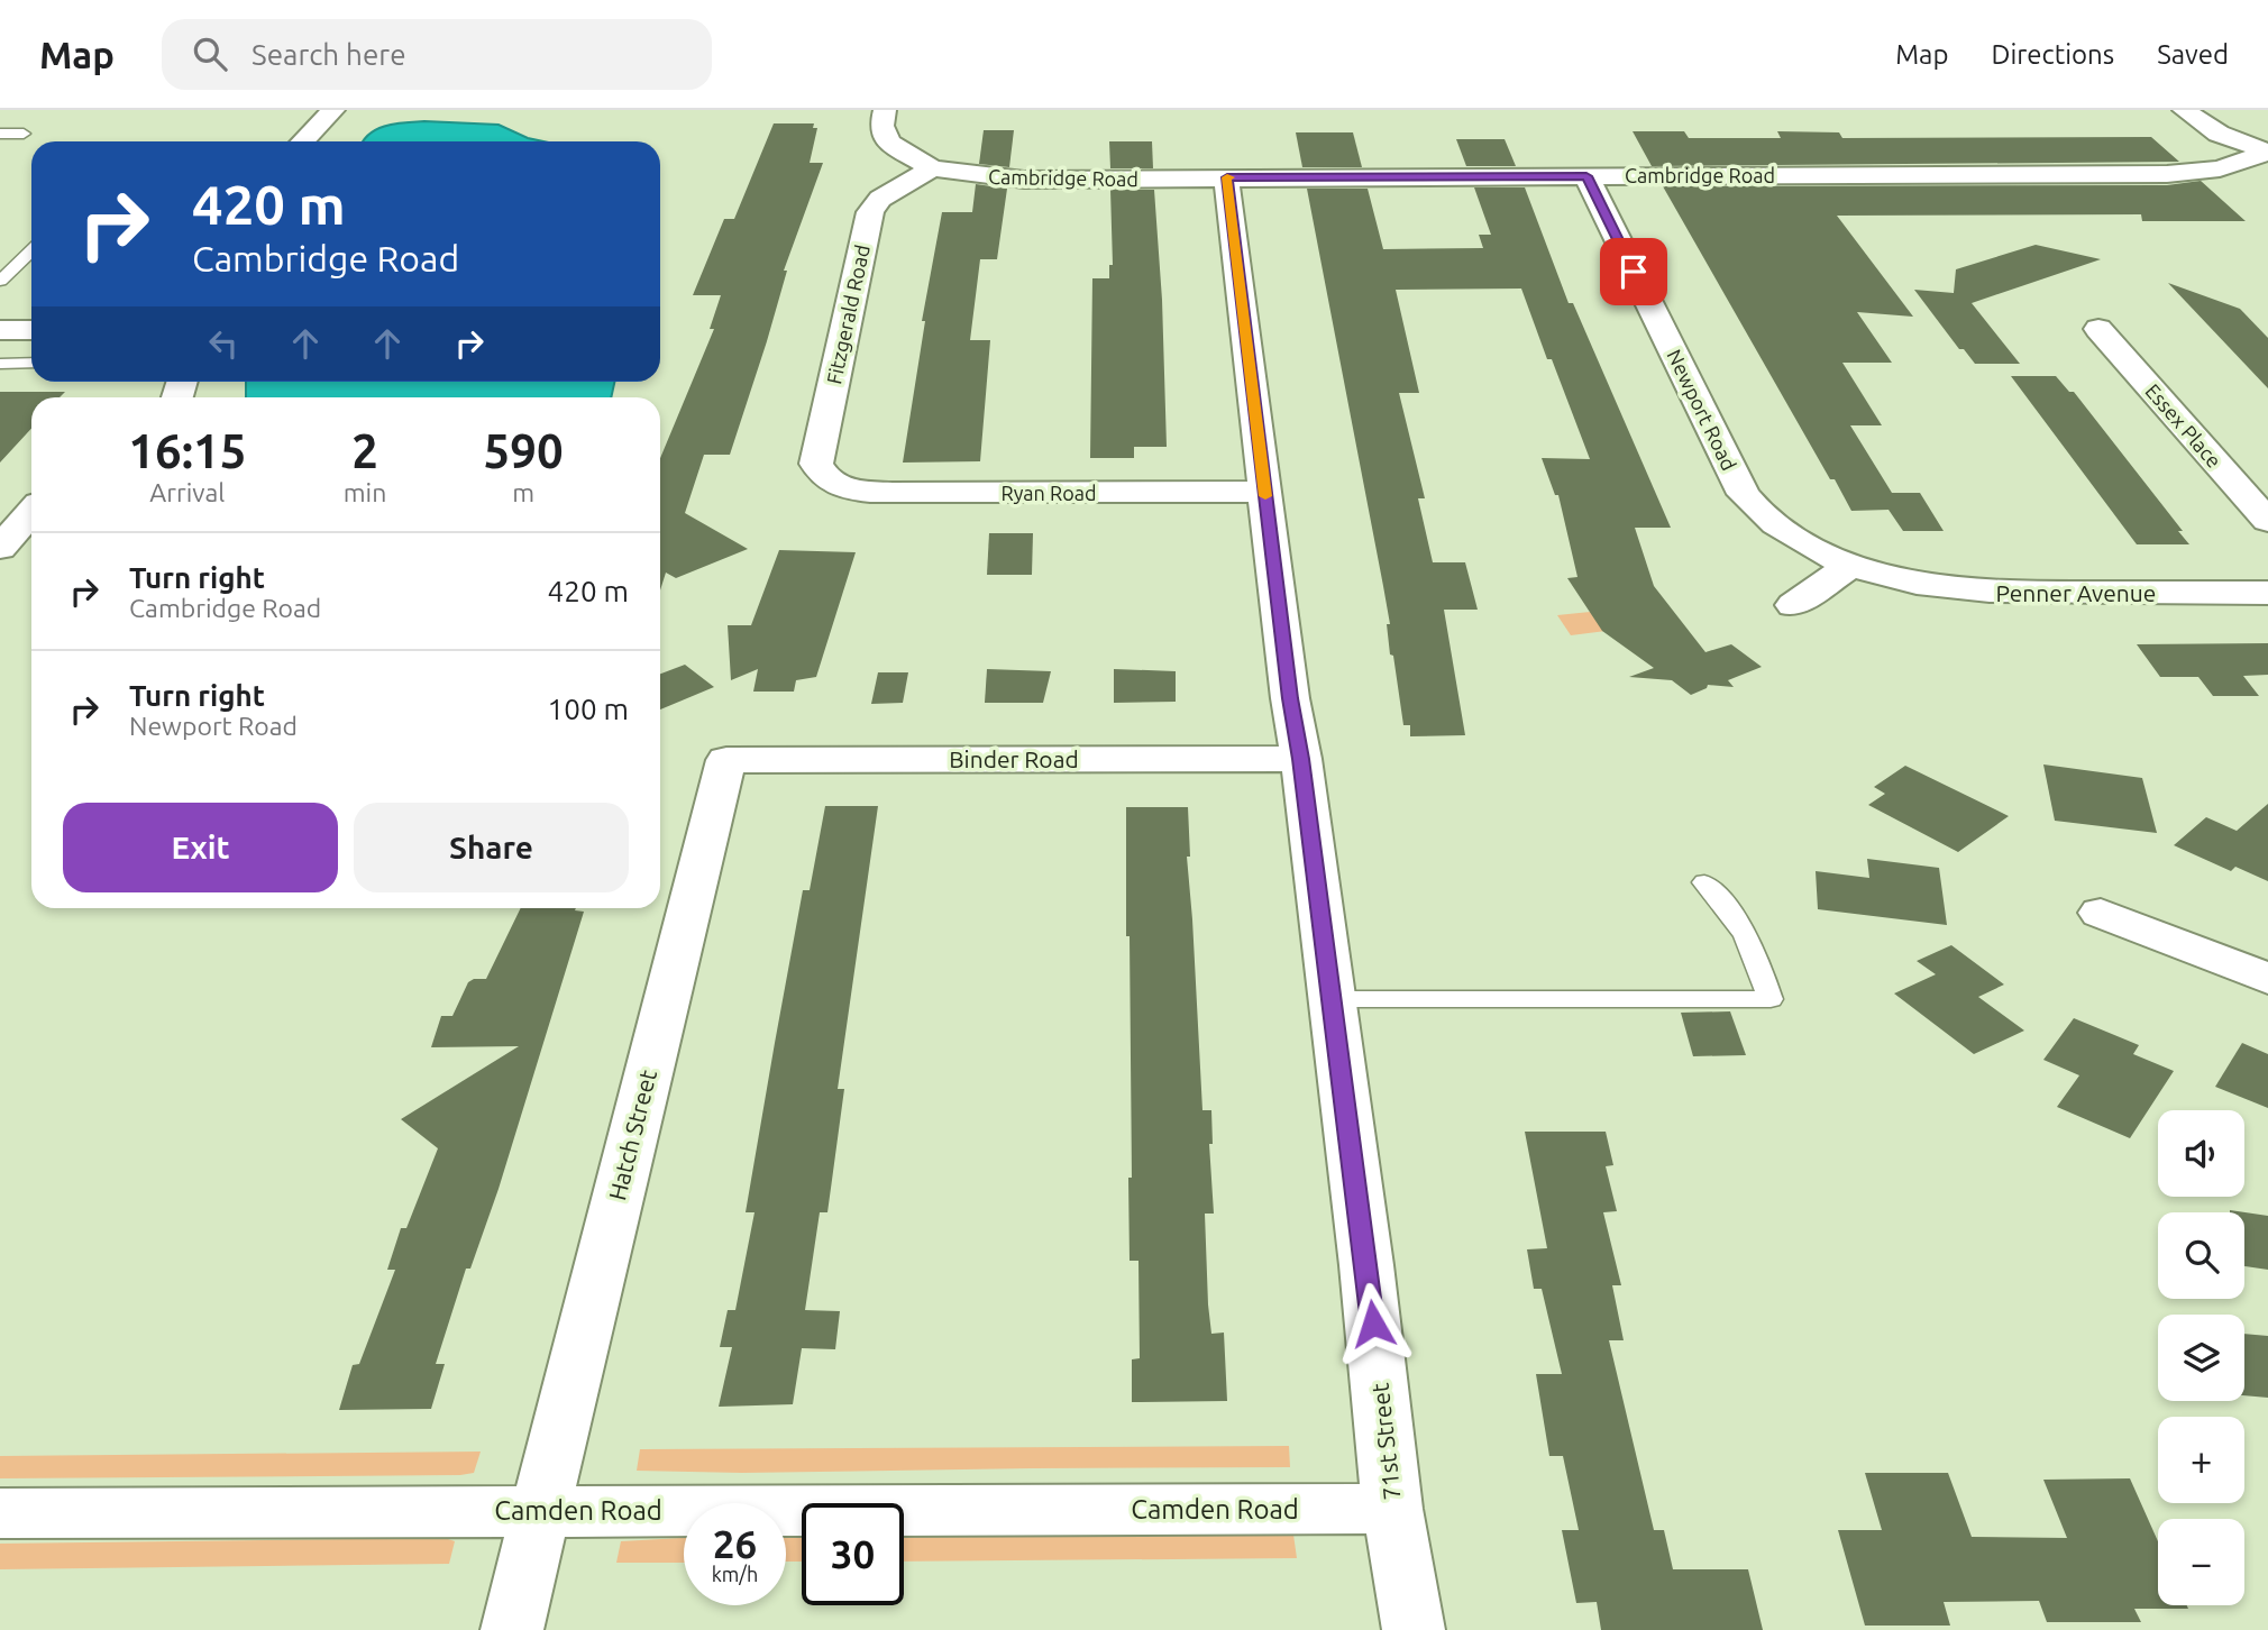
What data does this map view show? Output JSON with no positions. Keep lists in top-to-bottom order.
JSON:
{
  "streets": {
    "street": [
      "Cambridge Road",
      "Fitzgerald Road",
      "Newport Road",
      "Essex Place",
      "Ryan Road",
      "Penner Avenue",
      "Binder Road",
      "Hatch Street",
      "71st Street",
      "Camden Road"
    ]
  },
  "crossings": [
    ["Cambridge Road", "Fitzgerald Road"],
    ["Cambridge Road", "Newport Road"],
    ["Cambridge Road", "71st Street"],
    ["Fitzgerald Road", "Ryan Road"],
    ["Newport Road", "Penner Avenue"],
    ["Ryan Road", "71st Street"],
    ["Binder Road", "Hatch Street"],
    ["Binder Road", "71st Street"],
    ["Hatch Street", "Camden Road"],
    ["71st Street", "Camden Road"]
  ],
  "page": {
    "header": "Map",
    "search": "Search here",
    "nav": ["Map", "Directions", "Saved"],
    "turn": ["420 m", "Cambridge Road"],
    "eta": [
      "16:15",
      "Arrival",
      "2",
      "min",
      "590",
      "m"
    ],
    "list": [
      {
        "name": "Turn right",
        "note": "Cambridge Road",
        "value": "420 m"
      },
      {
        "name": "Turn right",
        "note": "Newport Road",
        "value": "100 m"
      }
    ],
    "buttons": ["Exit", "Share"],
    "map_buttons": ["+", "−"],
    "speed": "26 km/h",
    "limit": "30"
  }
}
